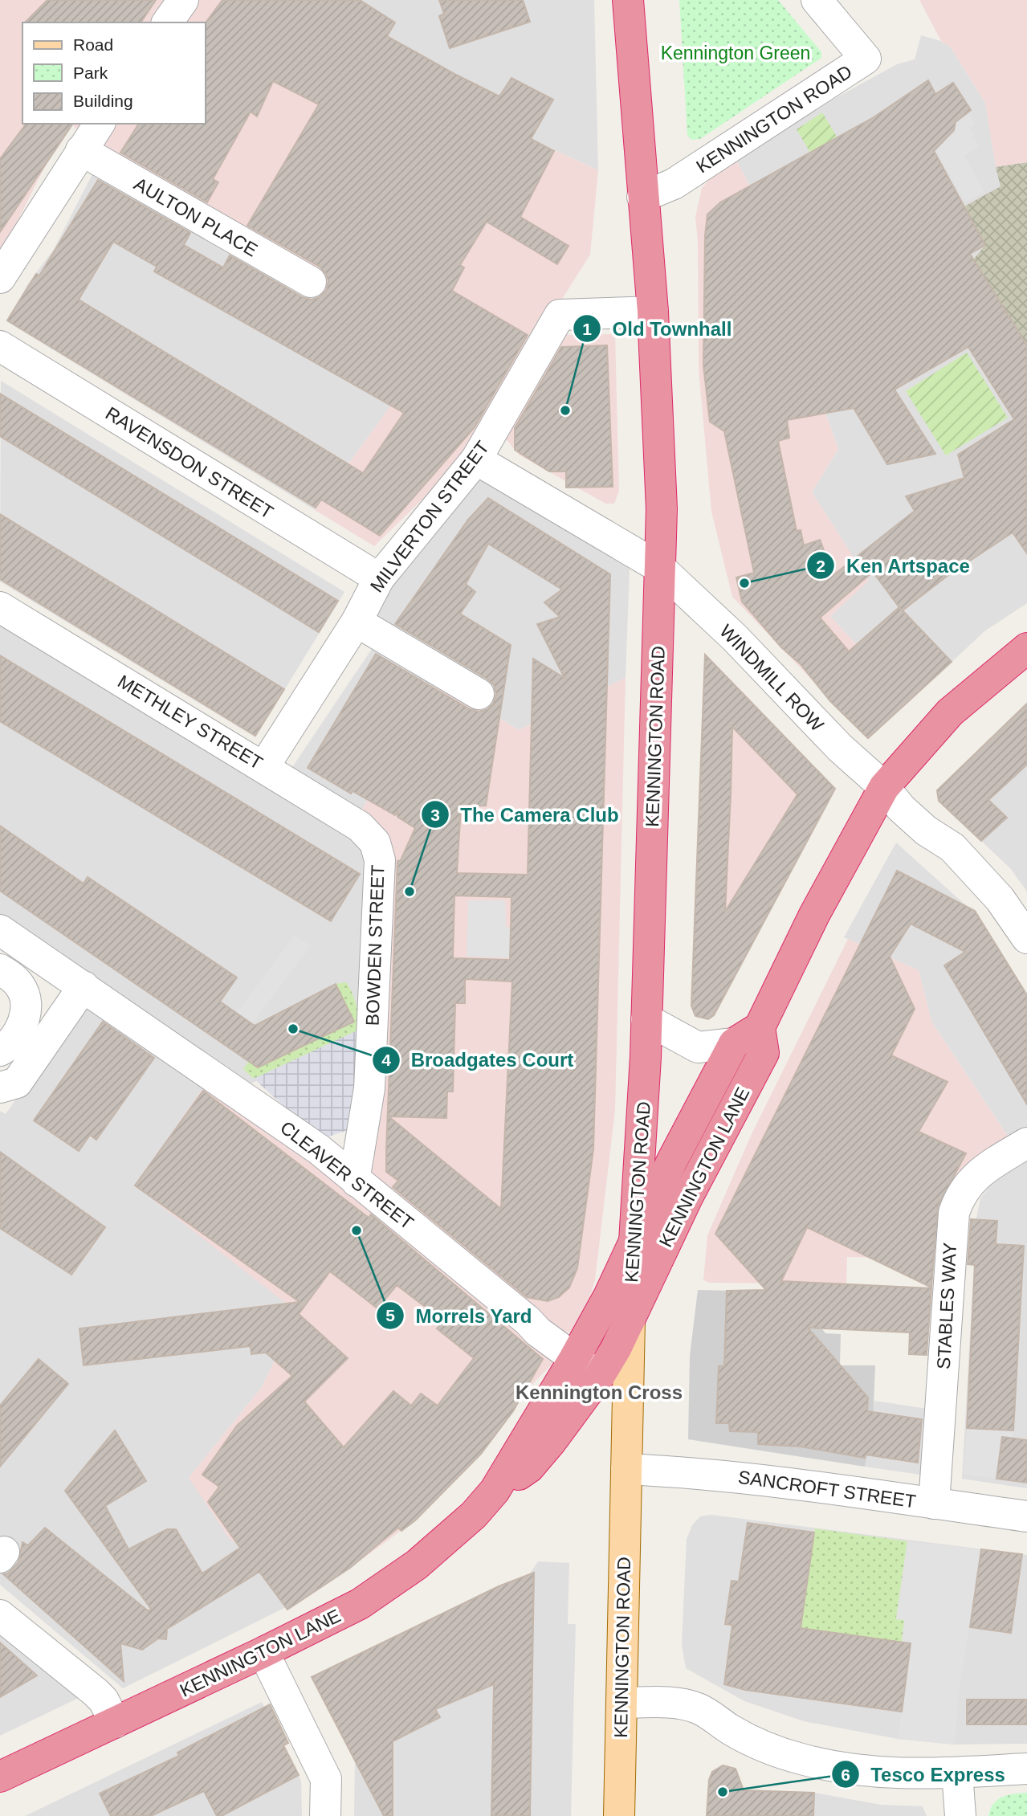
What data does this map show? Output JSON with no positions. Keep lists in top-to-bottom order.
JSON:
{
  "streets": {
    "highway": ["KENNINGTON ROAD", "KENNINGTON LANE"],
    "street": [
      "AULTON PLACE",
      "RAVENSDON STREET",
      "MILVERTON STREET",
      "WINDMILL ROW",
      "METHLEY STREET",
      "BOWDEN STREET",
      "CLEAVER STREET",
      "STABLES WAY",
      "SANCROFT STREET"
    ]
  },
  "crossings": [
    ["KENNINGTON ROAD", "MILVERTON STREET"],
    ["KENNINGTON ROAD", "WINDMILL ROW"],
    ["KENNINGTON ROAD", "KENNINGTON LANE"],
    ["KENNINGTON ROAD", "SANCROFT STREET"],
    ["RAVENSDON STREET", "MILVERTON STREET"],
    ["MILVERTON STREET", "METHLEY STREET"],
    ["METHLEY STREET", "BOWDEN STREET"],
    ["BOWDEN STREET", "CLEAVER STREET"],
    ["KENNINGTON LANE", "CLEAVER STREET"],
    ["STABLES WAY", "SANCROFT STREET"]
  ],
  "districts": ["Kennington Cross"],
  "parks": ["Kennington Green"],
  "places": [
    "Old Townhall",
    "Ken Artspace",
    "The Camera Club",
    "Broadgates Court",
    "Morrels Yard",
    "Tesco Express"
  ],
  "legend": ["Road", "Park", "Building"]
}
